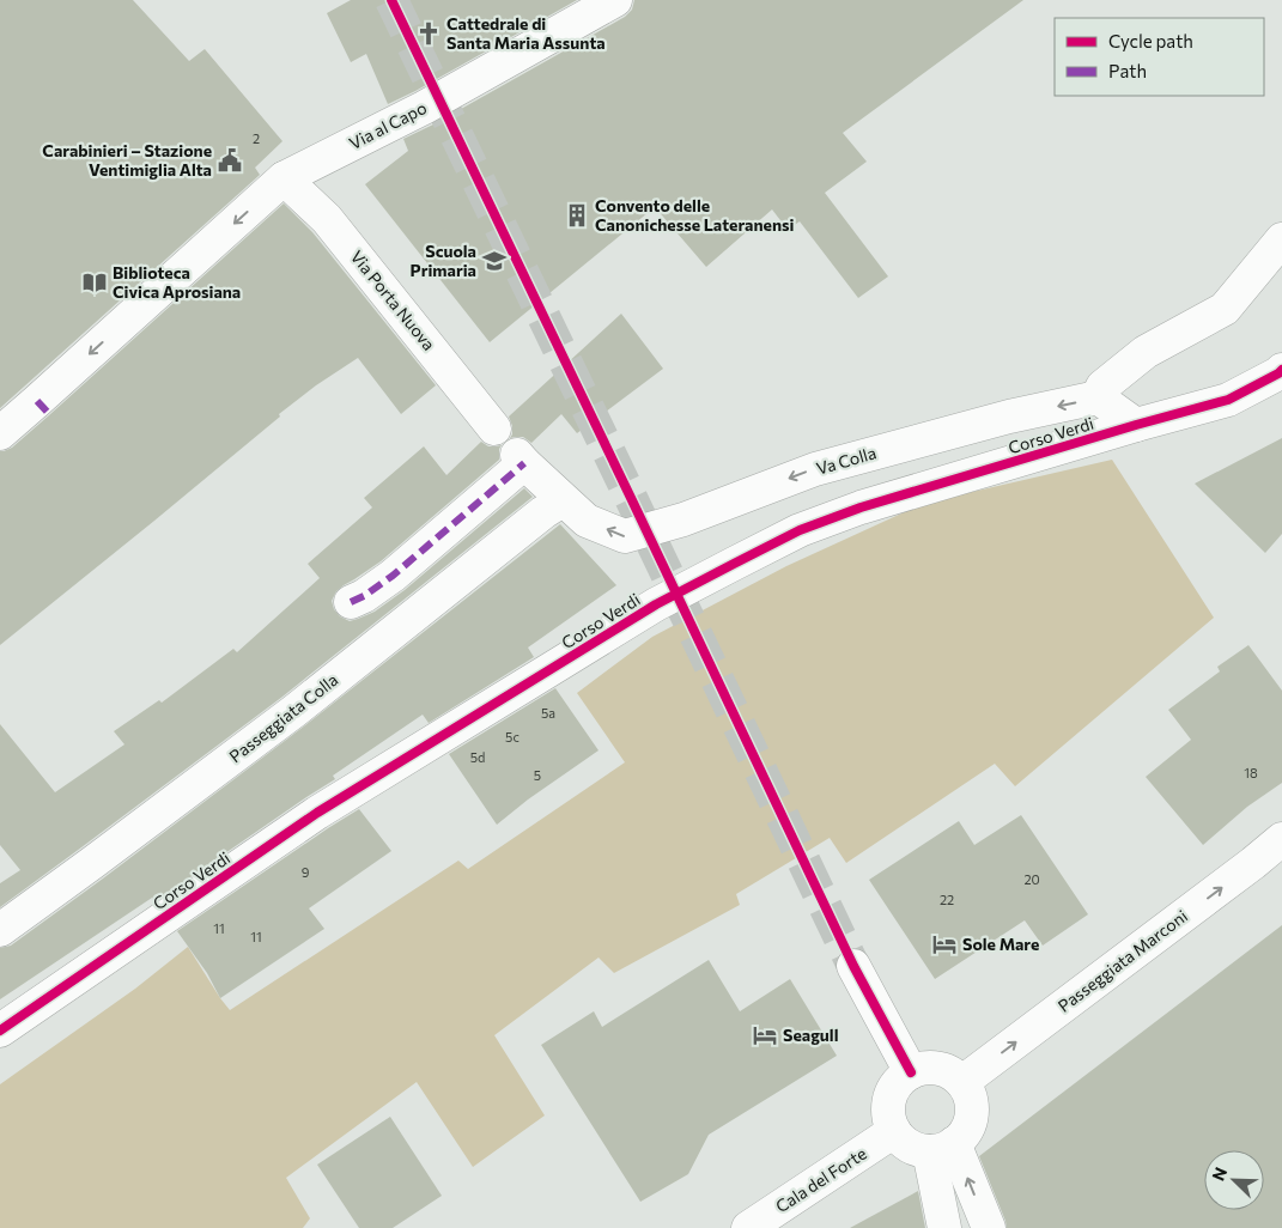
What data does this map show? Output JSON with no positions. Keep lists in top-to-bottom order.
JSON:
{
  "streets": {
    "street": [
      "Via al Capo",
      "Via Porta Nuova",
      "Corso Verdi",
      "Va Colla",
      "Passeggiata Colla",
      "Passeggiata Marconi",
      "Cala del Forte"
    ]
  },
  "crossings": [
    ["Via al Capo", "Via Porta Nuova"],
    ["Va Colla", "Passeggiata Colla"],
    ["Passeggiata Marconi", "Cala del Forte"]
  ],
  "one_way": ["Via al Capo", "Va Colla", "Passeggiata Marconi"],
  "places": {
    "church": ["Cattedrale di Santa Maria Assunta"],
    "public building": ["Carabinieri – Stazione Ventimiglia Alta"],
    "building": ["Convento delle Canonichesse Lateranensi"],
    "school or university": ["Scuola Primaria"],
    "library": ["Biblioteca Civica Aprosiana"],
    "hotel": ["Sole Mare", "Seagull"]
  },
  "house_numbers": [
    "2",
    "5a",
    "5c",
    "5d",
    "18",
    "5",
    "9",
    "20",
    "22",
    "11",
    "11"
  ],
  "legend": ["Cycle path", "Path"],
  "north": "top left"
}
